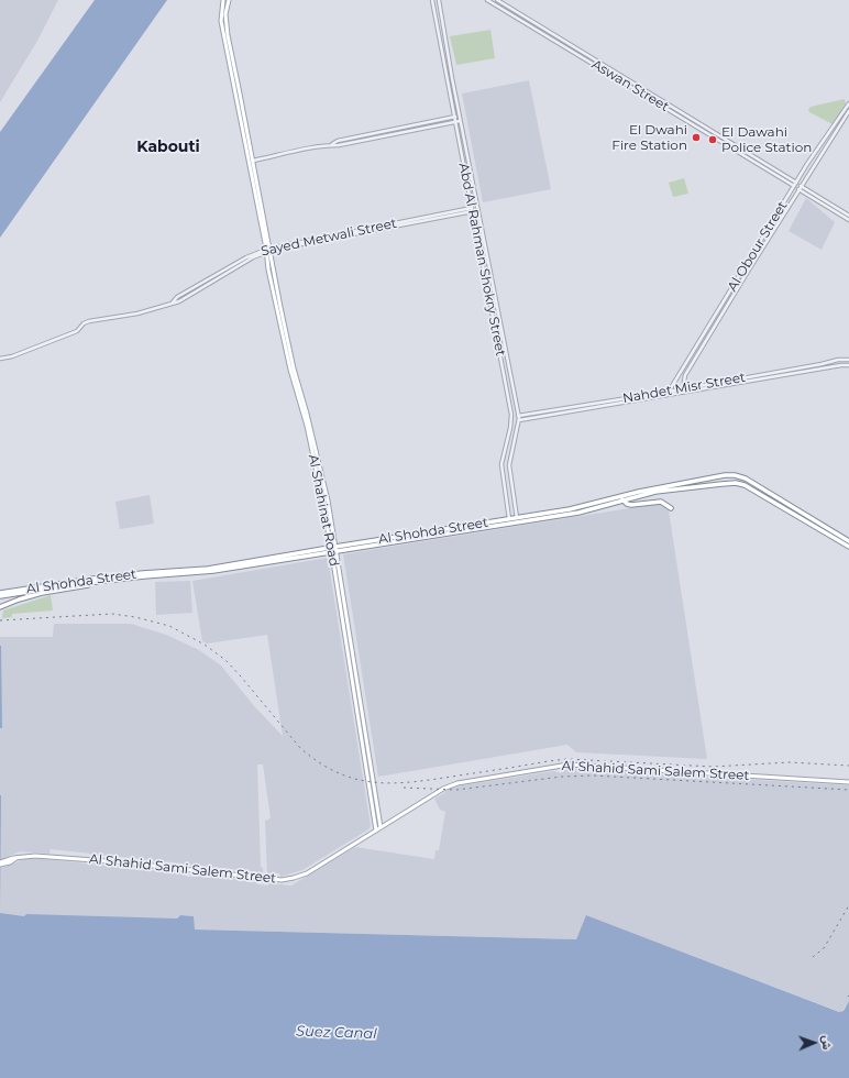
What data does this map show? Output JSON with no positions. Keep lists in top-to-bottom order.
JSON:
{
  "streets": {
    "highway": ["Al Shohda Street"],
    "main road": ["Al Shahinat Road", "Al Shahid Sami Salem Street"],
    "street": [
      "Aswan Street",
      "Sayed Metwali Street",
      "Al Obour Street",
      "Abd Al Rahman Shokry Street",
      "Nahdet Misr Street"
    ]
  },
  "crossings": [
    ["Aswan Street", "Al Obour Street"],
    ["Sayed Metwali Street", "Abd Al Rahman Shokry Street"],
    ["Sayed Metwali Street", "Al Shahinat Road"],
    ["Al Obour Street", "Nahdet Misr Street"],
    ["Abd Al Rahman Shokry Street", "Nahdet Misr Street"],
    ["Abd Al Rahman Shokry Street", "Al Shohda Street"],
    ["Al Shahinat Road", "Al Shohda Street"],
    ["Al Shahinat Road", "Al Shahid Sami Salem Street"]
  ],
  "districts": ["Kabouti"],
  "water": ["Suez Canal"],
  "places": ["El Dwahi Fire Station", "El Dawahi Police Station"],
  "north": "right"
}
